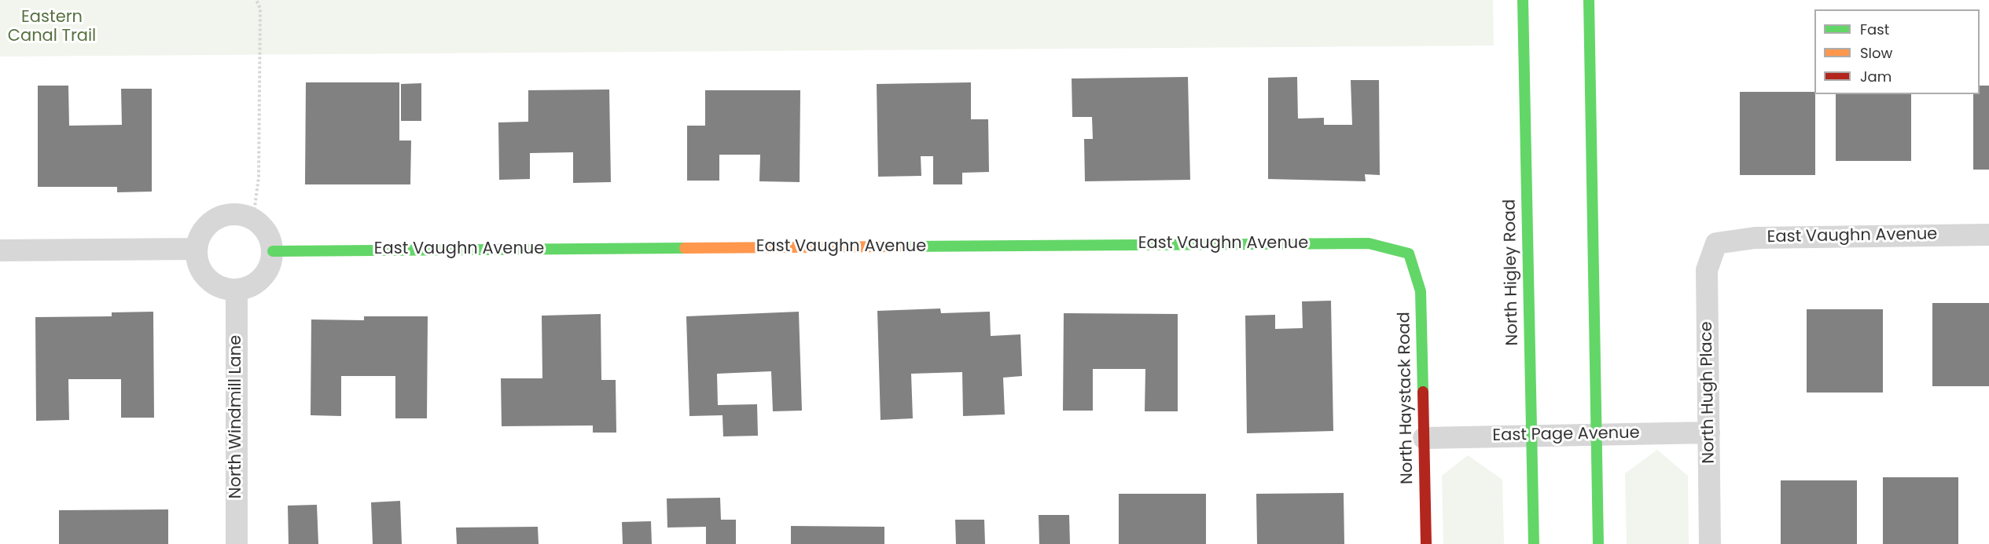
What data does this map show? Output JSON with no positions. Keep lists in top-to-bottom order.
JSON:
{
  "streets": {
    "street": [
      "East Vaughn Avenue",
      "North Higley Road",
      "North Hugh Place",
      "North Haystack Road",
      "North Windmill Lane",
      "East Page Avenue"
    ]
  },
  "crossings": [
    ["East Vaughn Avenue", "North Hugh Place"],
    ["East Vaughn Avenue", "North Haystack Road"],
    ["East Vaughn Avenue", "North Windmill Lane"],
    ["North Higley Road", "East Page Avenue"],
    ["North Hugh Place", "East Page Avenue"],
    ["North Haystack Road", "East Page Avenue"]
  ],
  "parks": ["Eastern Canal Trail"],
  "legend": ["Fast", "Slow", "Jam"]
}
